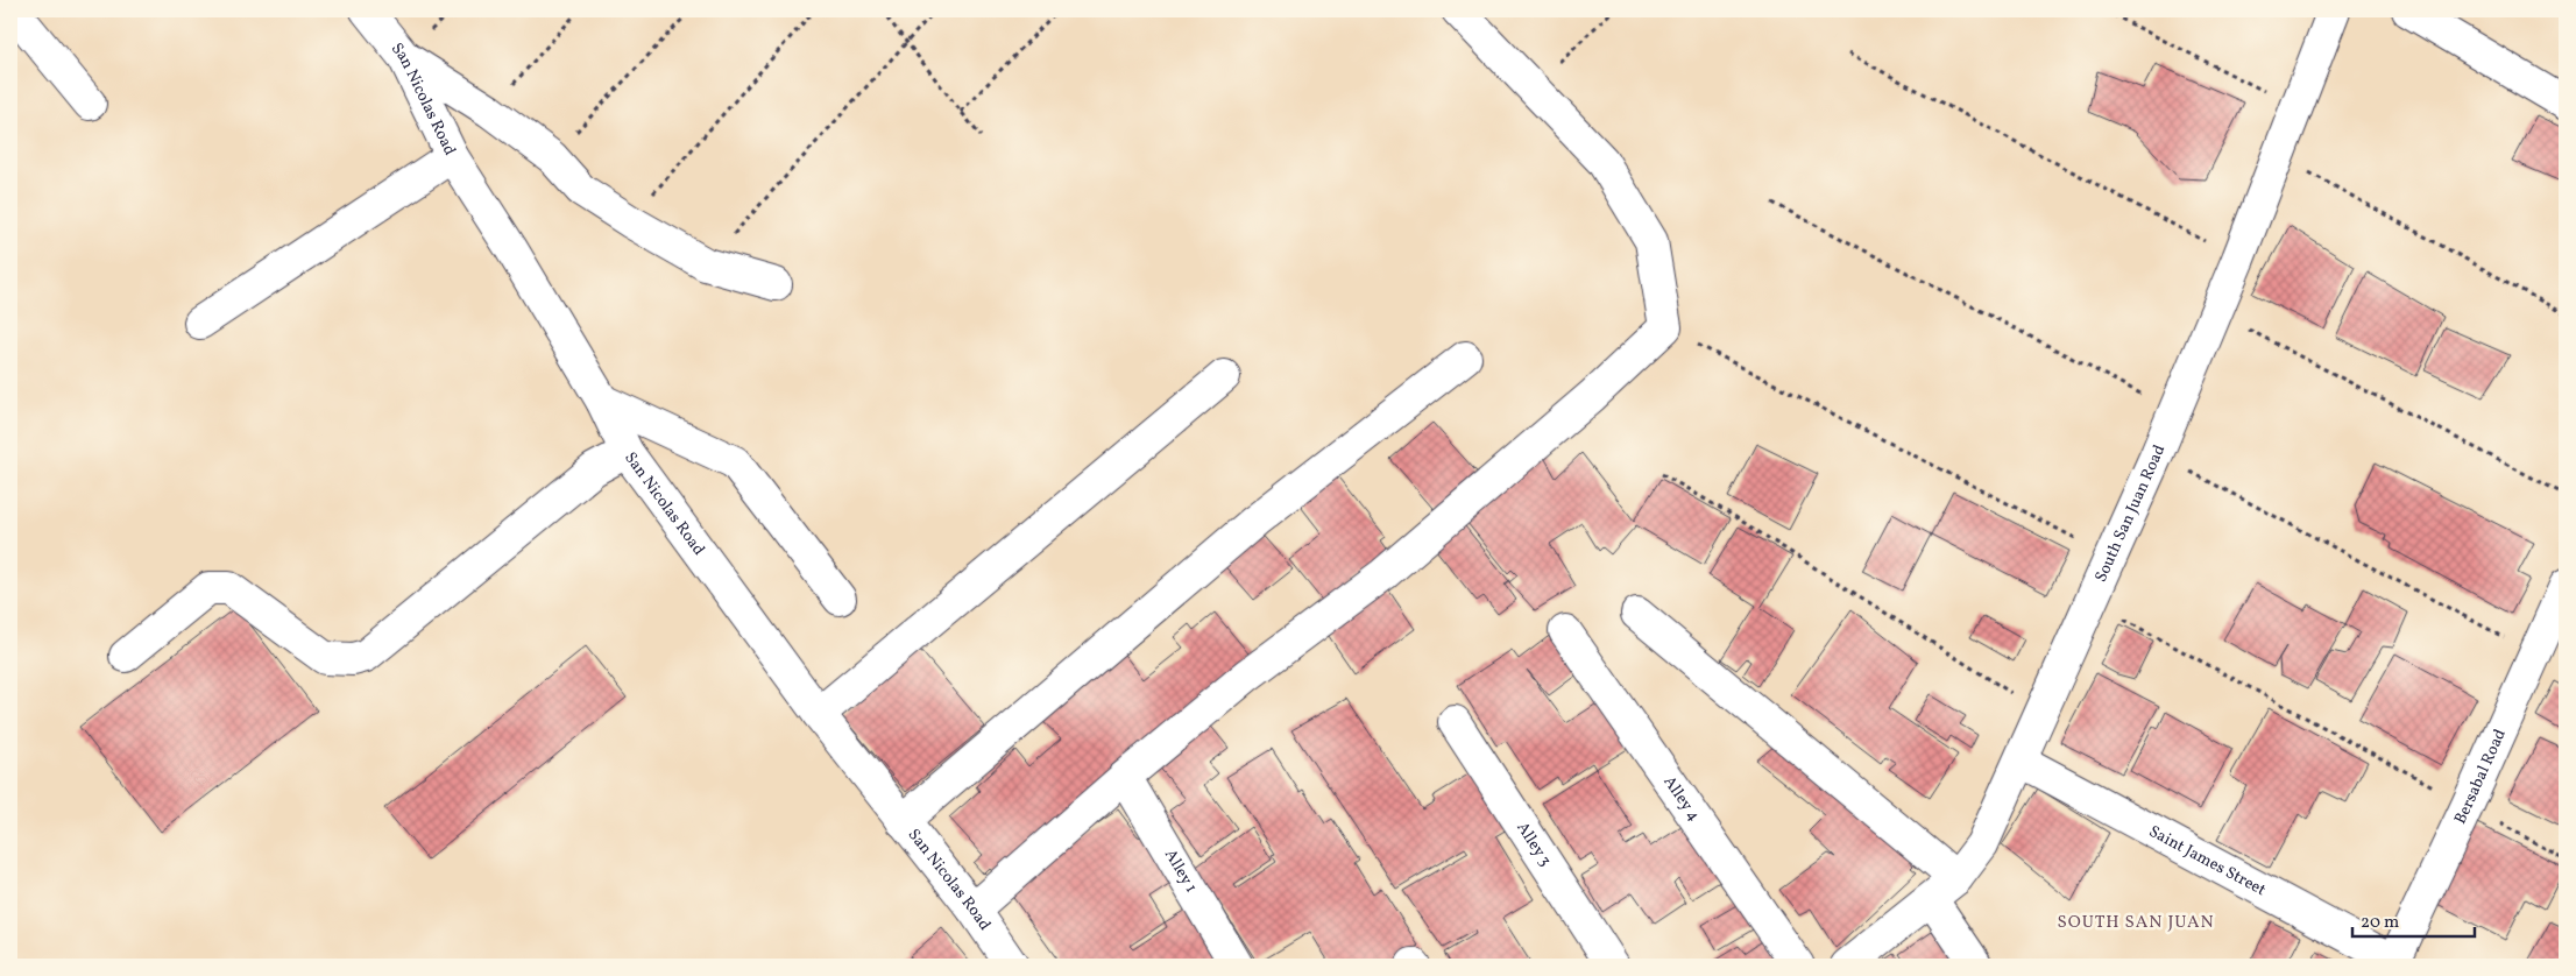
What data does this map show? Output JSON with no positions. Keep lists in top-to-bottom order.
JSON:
{
  "streets": {
    "street": [
      "San Nicolas Road",
      "South San Juan Road",
      "Bersabal Road",
      "Alley 4",
      "Alley 3",
      "Saint James Street",
      "Alley 1"
    ]
  },
  "crossings": [
    ["South San Juan Road", "Saint James Street"],
    ["Bersabal Road", "Saint James Street"]
  ],
  "districts": ["SOUTH SAN JUAN"],
  "scale_bar": "20 m"
}
